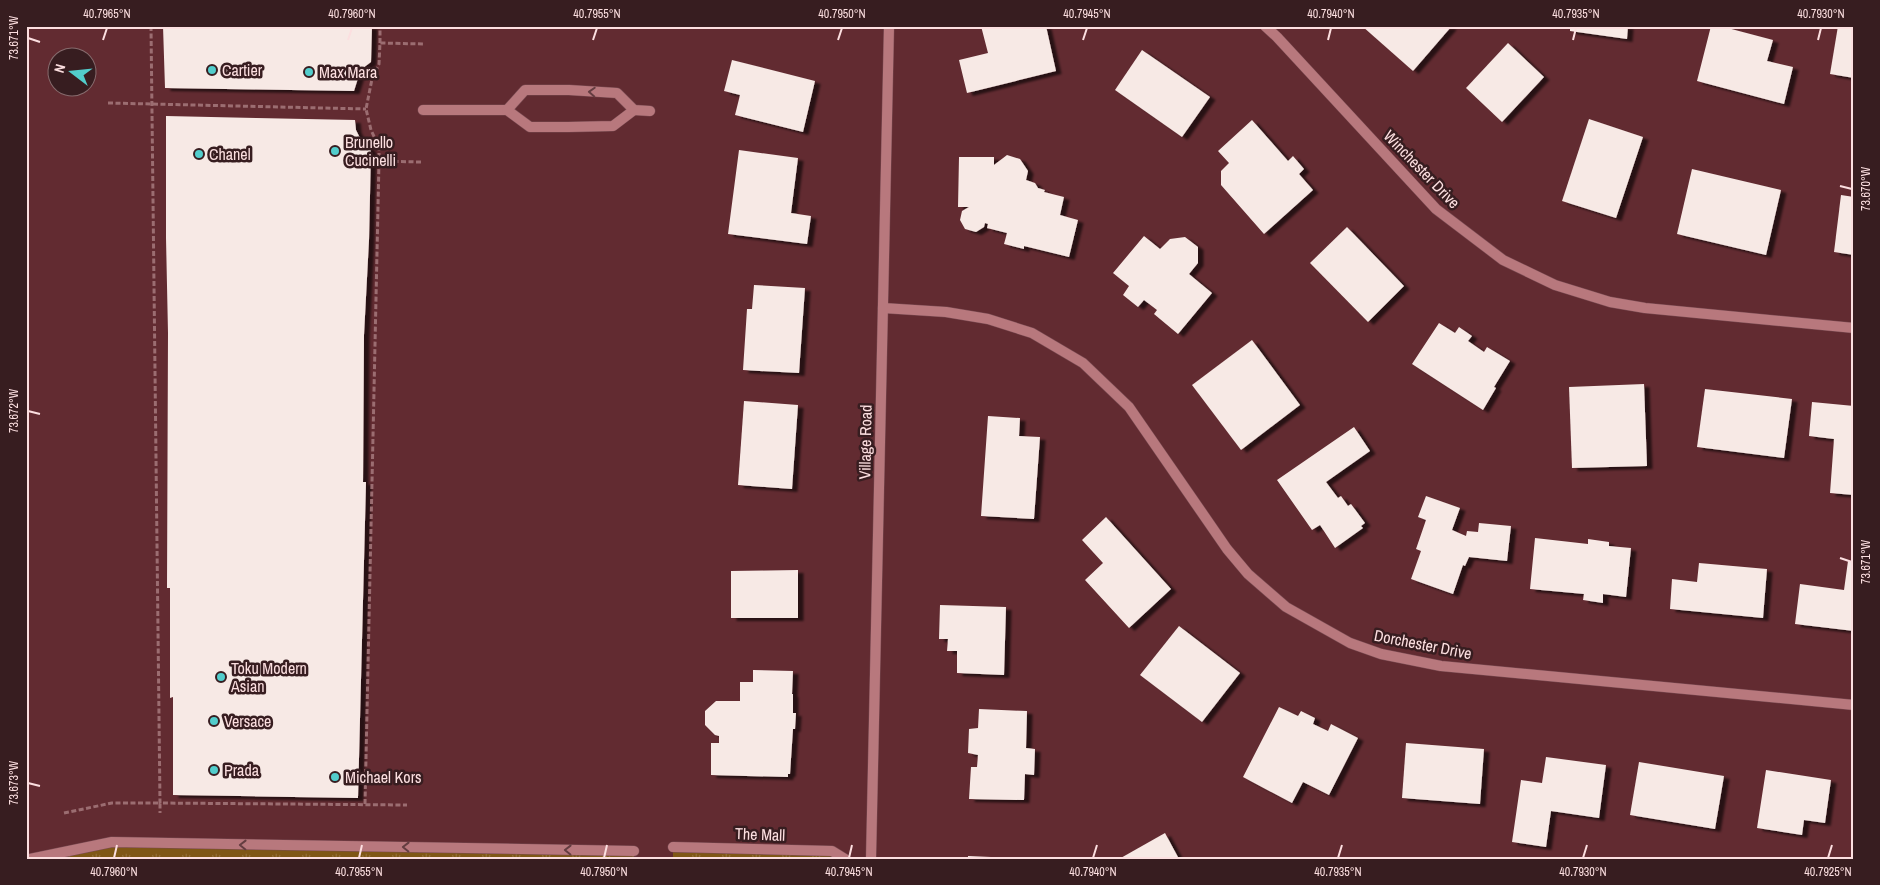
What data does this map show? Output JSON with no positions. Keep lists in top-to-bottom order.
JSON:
{
  "streets": {
    "street": [
      "Winchester Drive",
      "Village Road",
      "Dorchester Drive",
      "The Mall"
    ]
  },
  "crossings": [
    ["Village Road", "Dorchester Drive"]
  ],
  "places": [
    "Cartier",
    "Max Mara",
    "Brunello Cucinelli",
    "Chanel",
    "Toku Modern Asian",
    "Versace",
    "Prada",
    "Michael Kors"
  ],
  "north": "left",
  "coordinates": [
    "40.7965°N",
    "40.7960°N",
    "40.7955°N",
    "40.7950°N",
    "40.7945°N",
    "40.7940°N",
    "40.7935°N",
    "40.7930°N",
    "73.671°W",
    "73.670°W",
    "73.672°W",
    "73.673°W",
    "40.7925°N"
  ]
}
